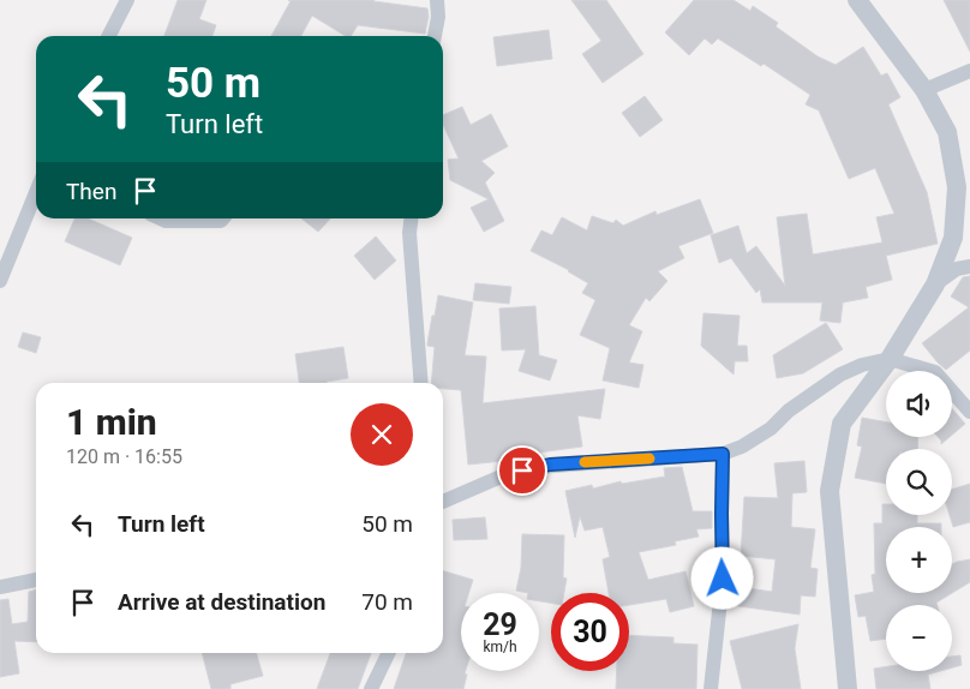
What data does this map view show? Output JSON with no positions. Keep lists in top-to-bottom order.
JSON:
{
  "page": {
    "turn": ["50 m", "Turn left"],
    "then": "Then",
    "map_buttons": ["+", "−"],
    "heading": ["1 min", "120 m · 16:55"],
    "list": [
      {
        "name": "Turn left",
        "value": "50 m"
      },
      {
        "name": "Arrive at destination",
        "value": "70 m"
      }
    ],
    "speed": "29 km/h",
    "limit": "30"
  }
}
